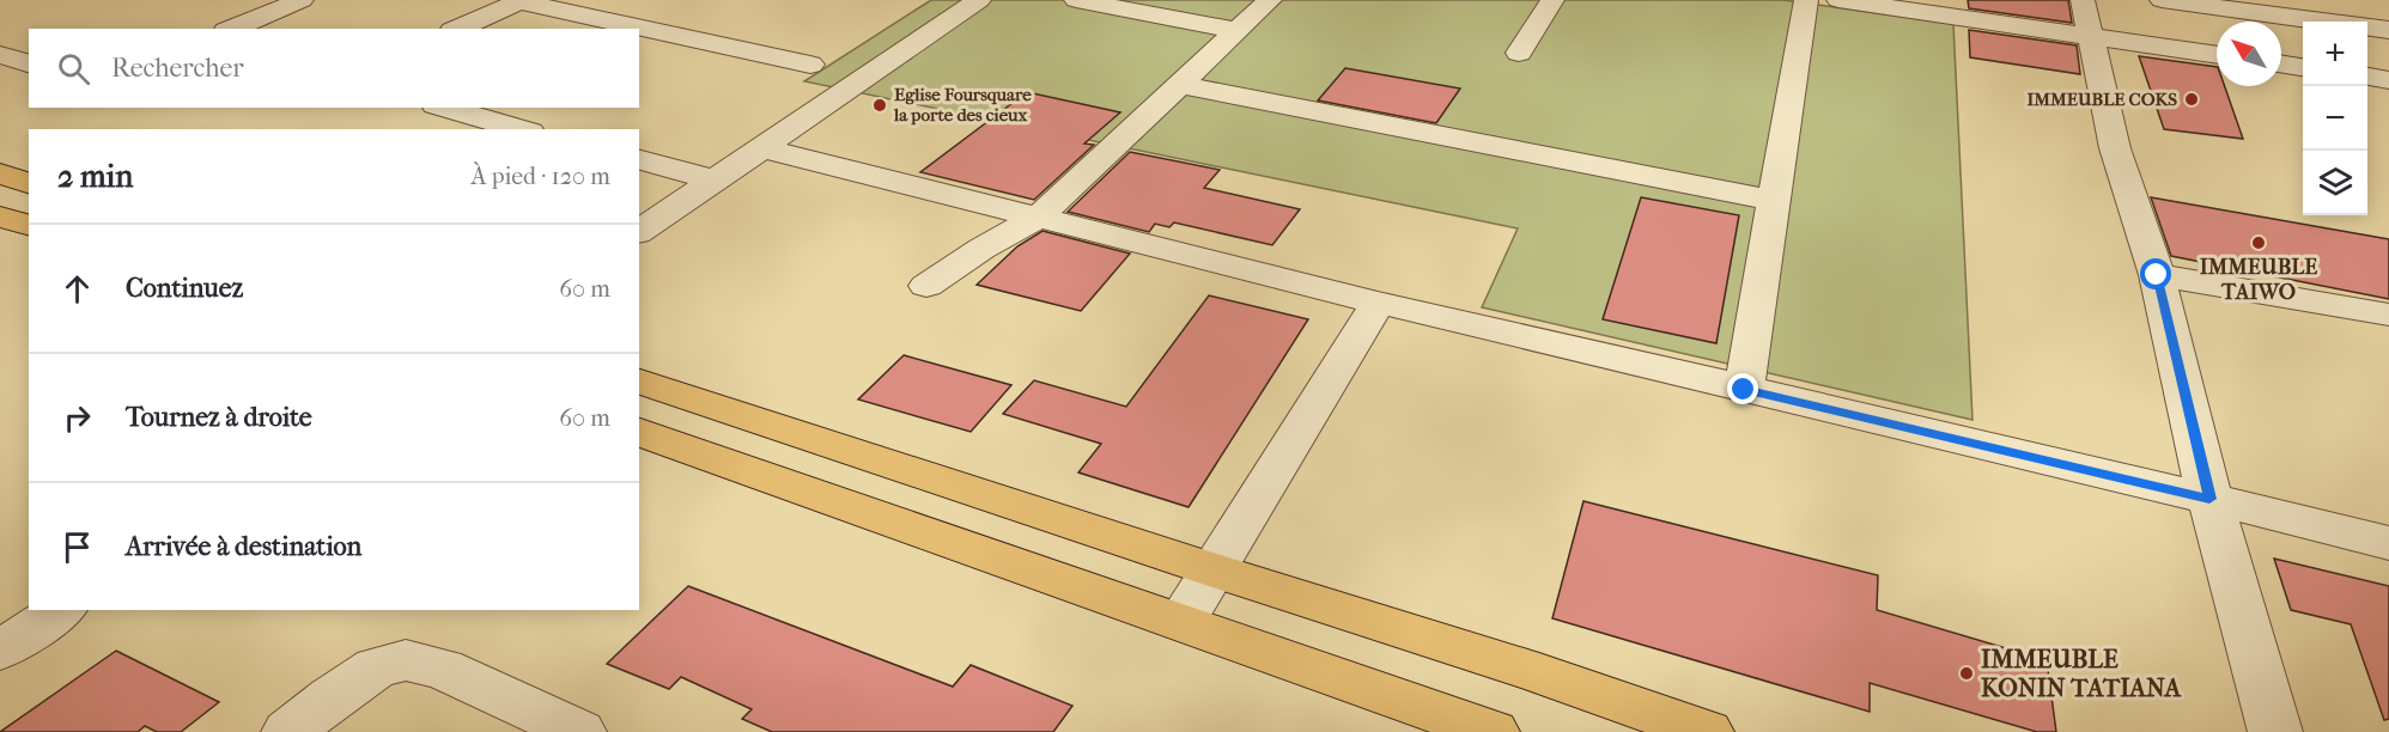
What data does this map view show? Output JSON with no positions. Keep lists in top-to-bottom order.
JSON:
{
  "places": [
    "IMMEUBLE COKS",
    "Eglise Foursquare la porte des cieux",
    "IMMEUBLE TAIWO",
    "IMMEUBLE KONIN TATIANA"
  ],
  "north": "top left",
  "page": {
    "map_buttons": ["+", "−"],
    "search": "Rechercher",
    "heading": ["2 min", "À pied · 120 m"],
    "list": [
      ["Continuez", "60 m"],
      ["Tournez à droite", "60 m"],
      "Arrivée à destination"
    ]
  }
}
